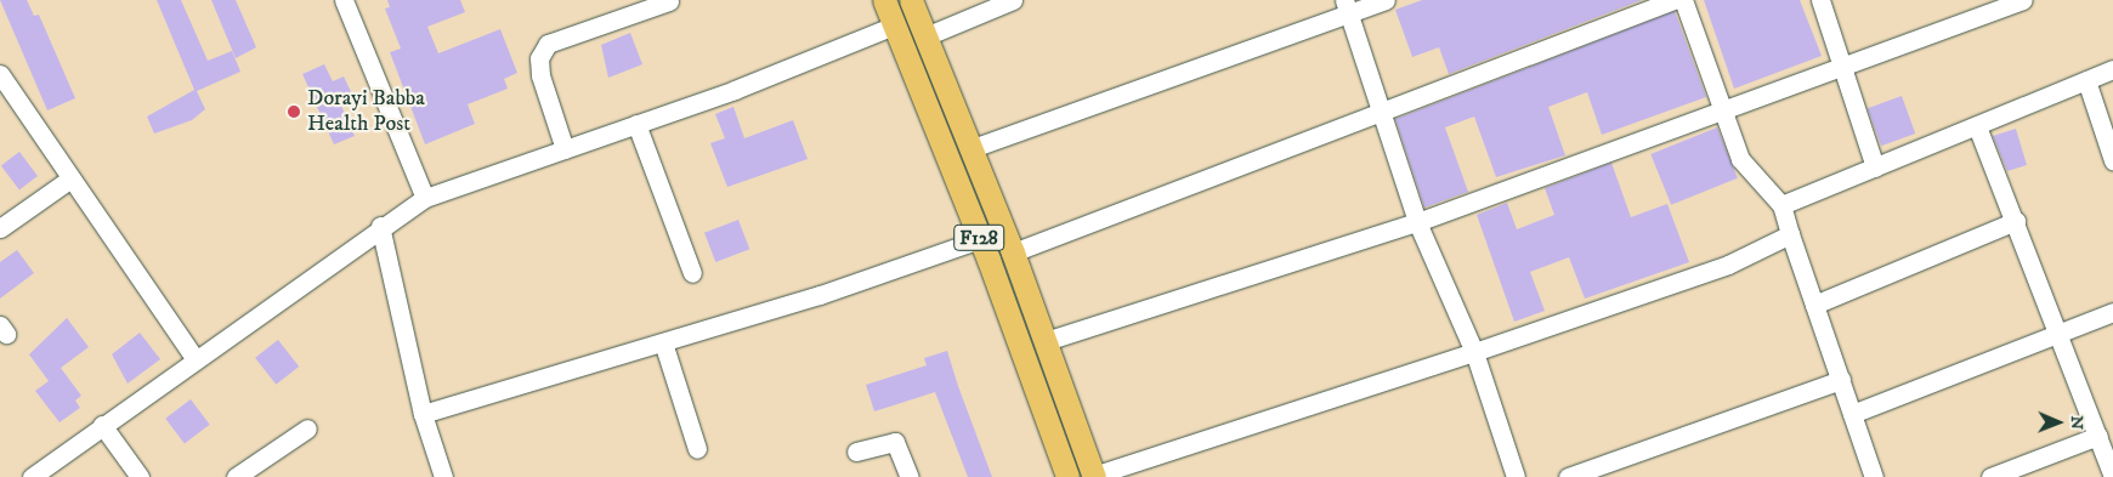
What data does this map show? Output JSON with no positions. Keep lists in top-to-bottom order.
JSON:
{
  "streets": {
    "main road": ["F128"]
  },
  "places": ["Dorayi Babba Health Post"],
  "north": "right"
}
